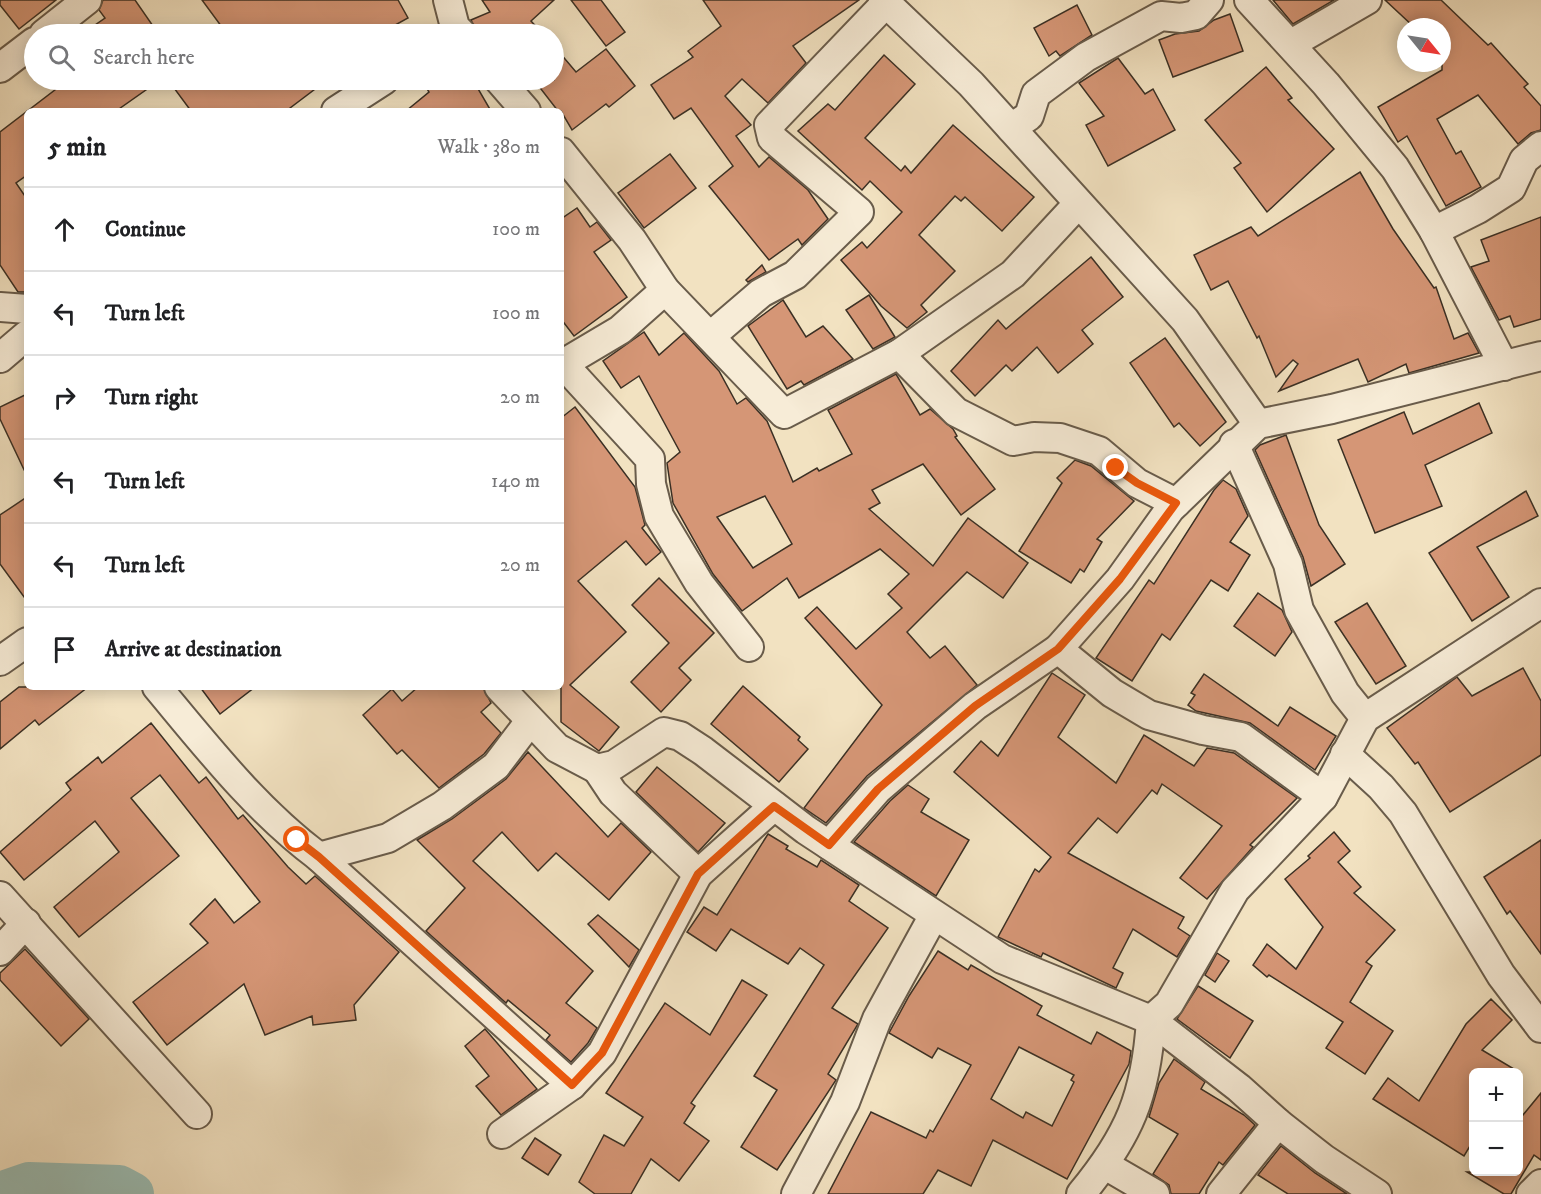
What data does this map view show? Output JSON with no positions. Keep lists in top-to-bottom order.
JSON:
{
  "north": "bottom right",
  "page": {
    "search": "Search here",
    "heading": ["5 min", "Walk · 380 m"],
    "list": [
      ["Continue", "100 m"],
      ["Turn left", "100 m"],
      ["Turn right", "20 m"],
      ["Turn left", "140 m"],
      ["Turn left", "20 m"],
      "Arrive at destination"
    ],
    "map_buttons": ["+", "−"]
  }
}
